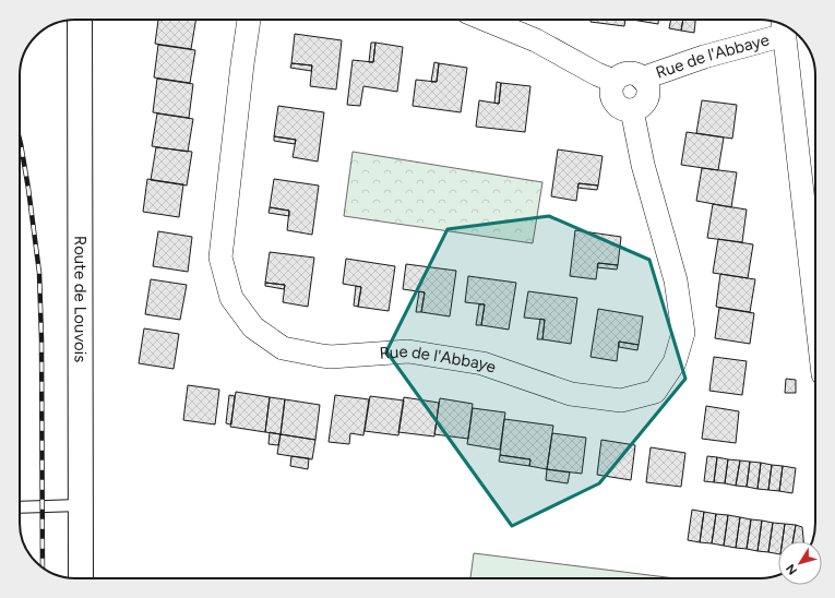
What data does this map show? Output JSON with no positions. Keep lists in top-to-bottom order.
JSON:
{
  "streets": {
    "street": ["Rue de l'Abbaye", "Route de Louvois"]
  },
  "north": "bottom left"
}
